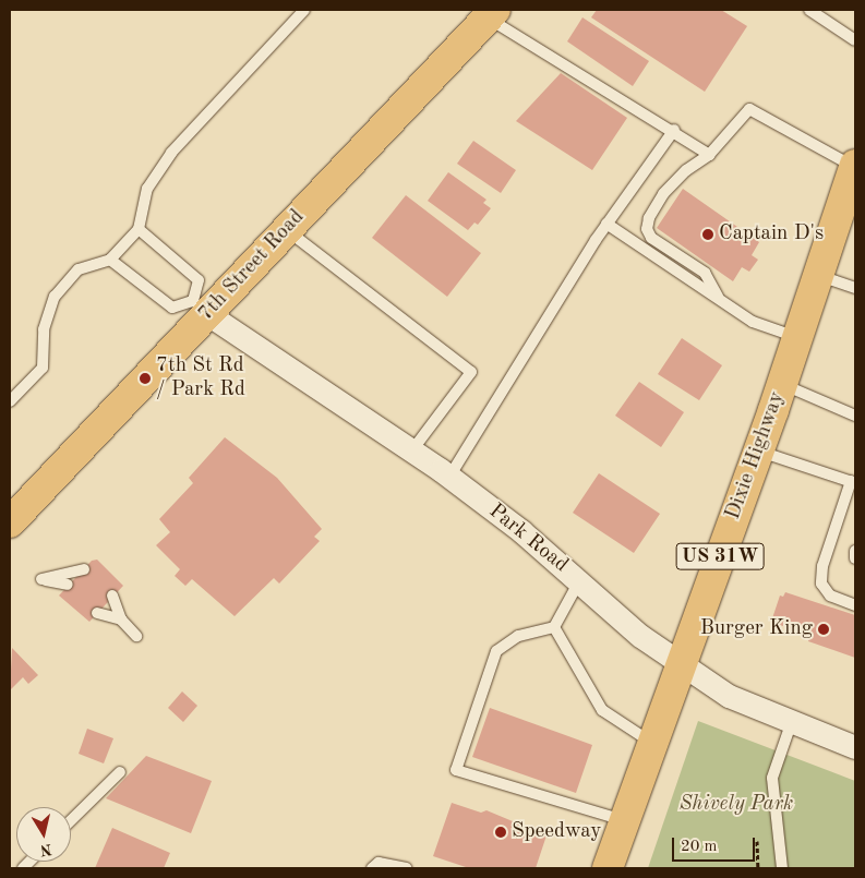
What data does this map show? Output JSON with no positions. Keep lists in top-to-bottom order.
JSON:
{
  "streets": {
    "main road": ["7th Street Road", "Dixie Highway", "US 31W"],
    "street": ["Park Road"]
  },
  "crossings": [
    ["7th Street Road", "Park Road"],
    ["Dixie Highway", "Park Road"]
  ],
  "parks": ["Shively Park"],
  "places": [
    "Captain D's",
    "7th St Rd / Park Rd",
    "Burger King",
    "Speedway"
  ],
  "scale_bar": "20 m",
  "north": "bottom"
}
